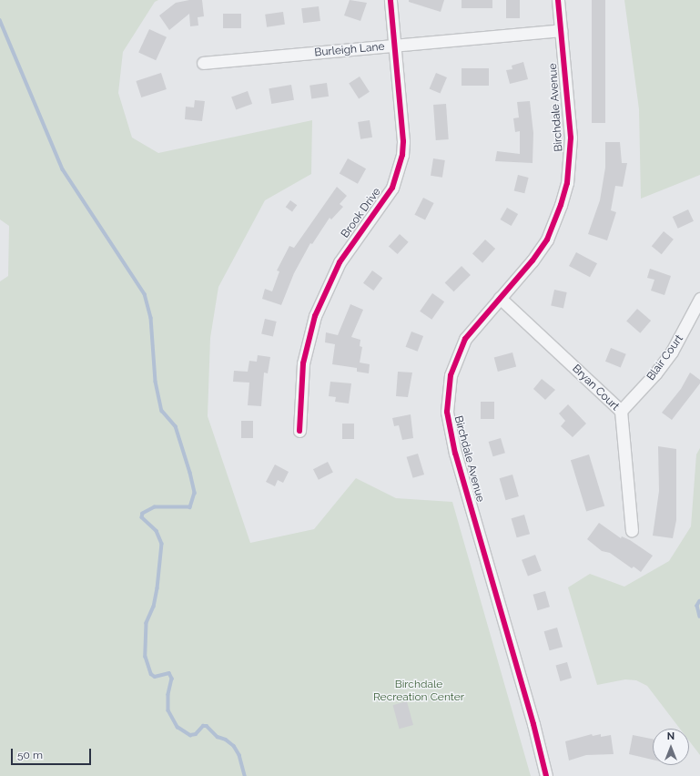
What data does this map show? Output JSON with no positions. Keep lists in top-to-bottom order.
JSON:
{
  "streets": {
    "street": [
      "Burleigh Lane",
      "Birchdale Avenue",
      "Brook Drive",
      "Blair Court",
      "Bryan Court"
    ]
  },
  "crossings": [
    ["Burleigh Lane", "Birchdale Avenue"],
    ["Burleigh Lane", "Brook Drive"],
    ["Birchdale Avenue", "Bryan Court"],
    ["Blair Court", "Bryan Court"]
  ],
  "parks": ["Birchdale Recreation Center"],
  "scale_bar": "50 m",
  "north": "top"
}
